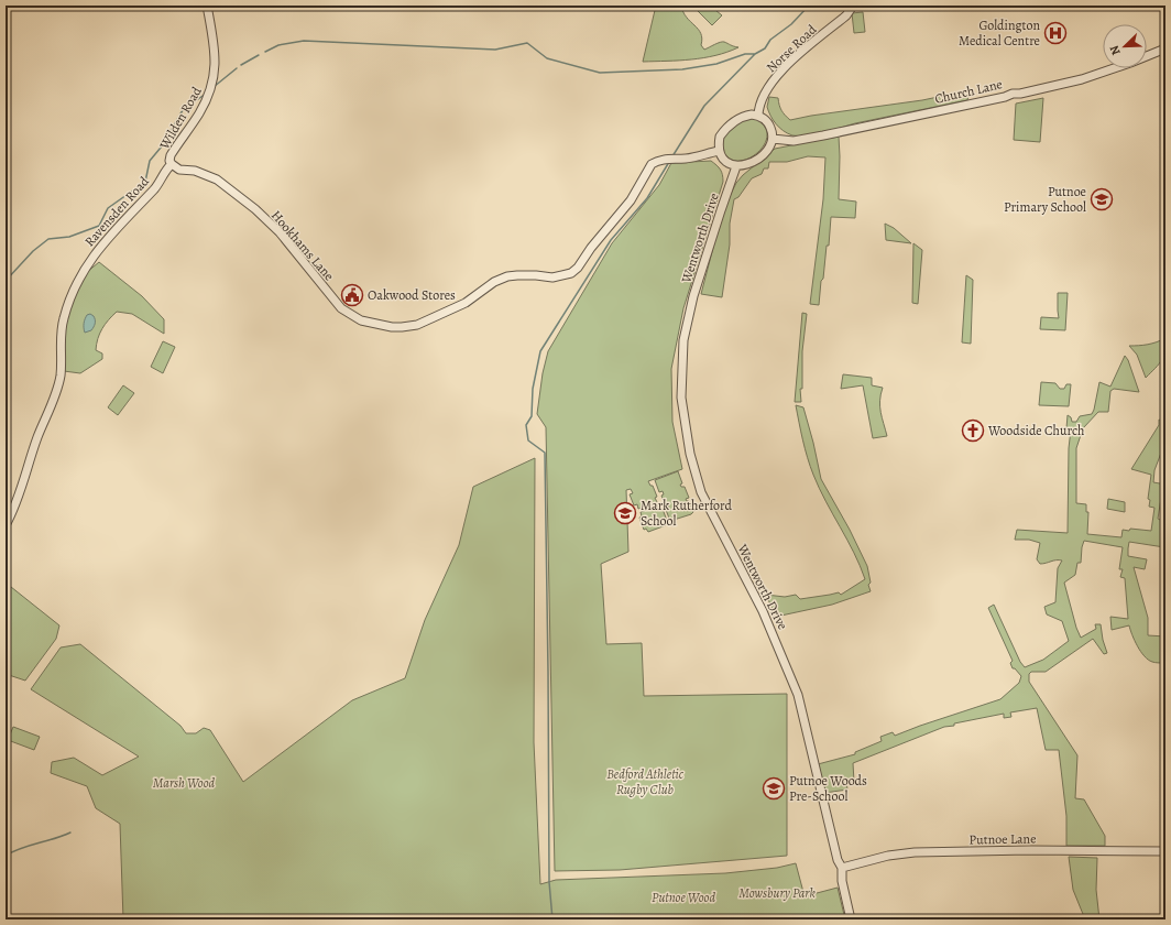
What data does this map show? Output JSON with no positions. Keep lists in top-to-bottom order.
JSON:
{
  "streets": {
    "street": [
      "Norse Road",
      "Church Lane",
      "Wilden Road",
      "Ravensden Road",
      "Wentworth Drive",
      "Hookhams Lane",
      "Putnoe Lane"
    ]
  },
  "crossings": [
    ["Norse Road", "Church Lane"],
    ["Norse Road", "Wentworth Drive"],
    ["Norse Road", "Hookhams Lane"],
    ["Church Lane", "Wentworth Drive"],
    ["Church Lane", "Hookhams Lane"],
    ["Wilden Road", "Ravensden Road"],
    ["Wilden Road", "Hookhams Lane"],
    ["Ravensden Road", "Hookhams Lane"],
    ["Wentworth Drive", "Hookhams Lane"],
    ["Wentworth Drive", "Putnoe Lane"]
  ],
  "parks": [
    "Bedford Athletic Rugby Club",
    "Marsh Wood",
    "Mowsbury Park",
    "Putnoe Wood"
  ],
  "places": {
    "hospital": ["Goldington Medical Centre"],
    "school or university": ["Putnoe Primary School", "Mark Rutherford School", "Putnoe Woods Pre-School"],
    "public building": ["Oakwood Stores"],
    "church": ["Woodside Church"]
  },
  "north": "bottom left"
}
